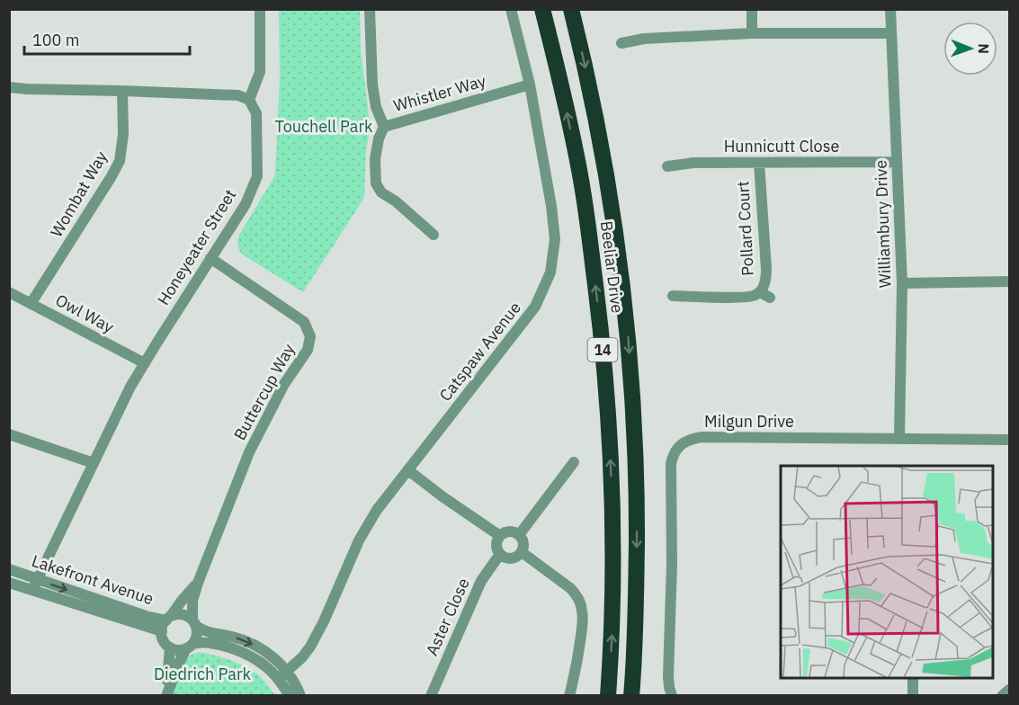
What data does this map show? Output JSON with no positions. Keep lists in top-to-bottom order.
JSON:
{
  "streets": {
    "highway": ["Beeliar Drive", "14"],
    "street": [
      "Whistler Way",
      "Hunnicutt Close",
      "Wombat Way",
      "Williambury Drive",
      "Pollard Court",
      "Honeyeater Street",
      "Owl Way",
      "Catspaw Avenue",
      "Buttercup Way",
      "Milgun Drive",
      "Lakefront Avenue",
      "Aster Close"
    ]
  },
  "crossings": [
    ["Whistler Way", "Catspaw Avenue"],
    ["Hunnicutt Close", "Williambury Drive"],
    ["Hunnicutt Close", "Pollard Court"],
    ["Wombat Way", "Owl Way"],
    ["Williambury Drive", "Milgun Drive"],
    ["Honeyeater Street", "Owl Way"],
    ["Honeyeater Street", "Buttercup Way"],
    ["Honeyeater Street", "Lakefront Avenue"],
    ["Buttercup Way", "Lakefront Avenue"]
  ],
  "parks": ["Touchell Park", "Diedrich Park"],
  "scale_bar": "100 m",
  "north": "right"
}
